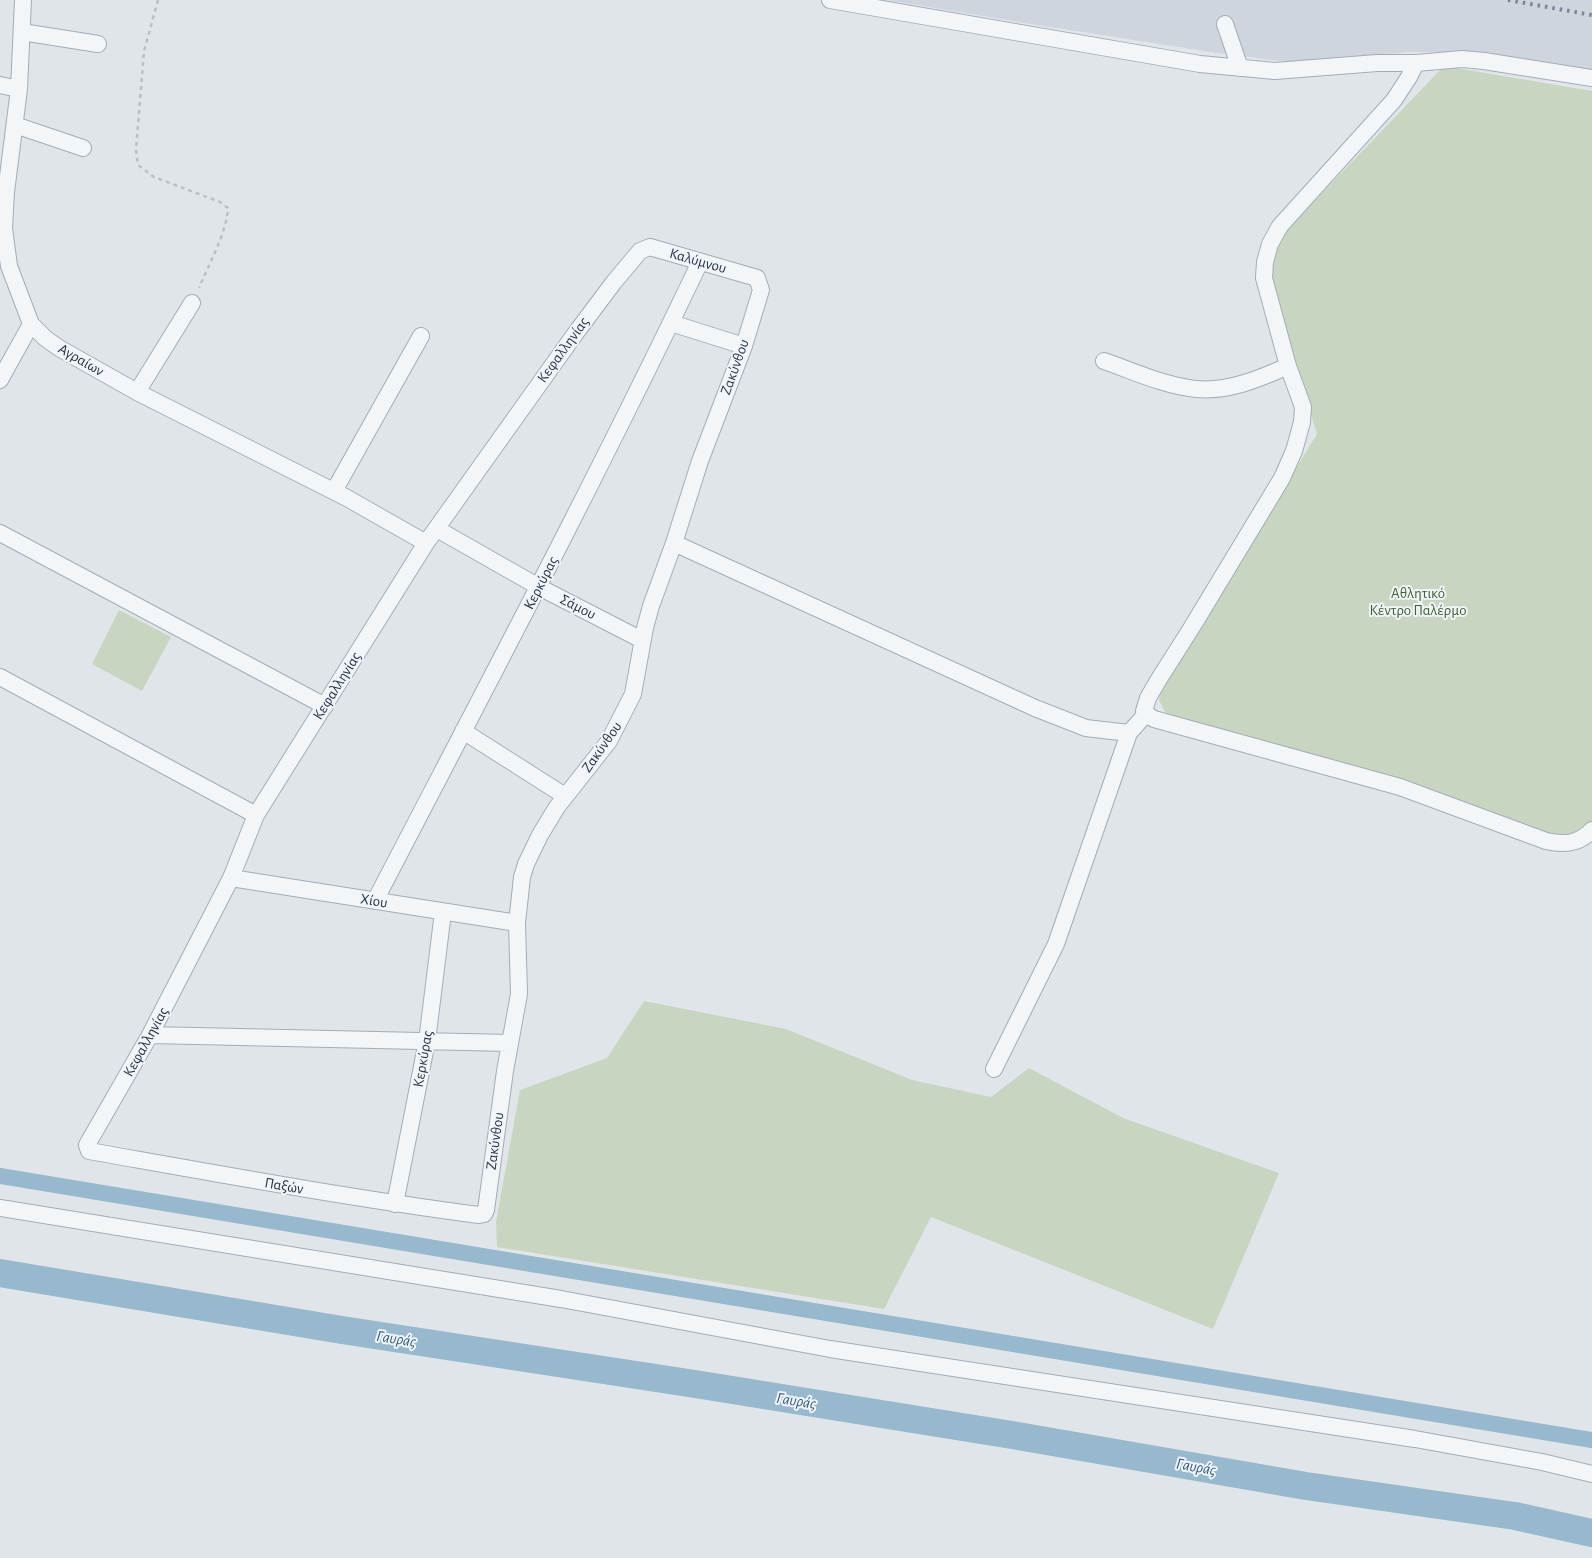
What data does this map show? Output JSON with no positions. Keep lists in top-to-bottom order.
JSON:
{
  "streets": {
    "street": [
      "Καλύμνου",
      "Κεφαλληνίας",
      "Αγραίων",
      "Ζακύνθου",
      "Κερκύρας",
      "Σάμου",
      "Χίου",
      "Παξών"
    ]
  },
  "crossings": [
    ["Καλύμνου", "Κεφαλληνίας"],
    ["Καλύμνου", "Ζακύνθου"],
    ["Καλύμνου", "Κερκύρας"],
    ["Κεφαλληνίας", "Αγραίων"],
    ["Κεφαλληνίας", "Σάμου"],
    ["Κεφαλληνίας", "Χίου"],
    ["Κεφαλληνίας", "Παξών"],
    ["Ζακύνθου", "Σάμου"],
    ["Ζακύνθου", "Χίου"],
    ["Ζακύνθου", "Παξών"],
    ["Κερκύρας", "Σάμου"],
    ["Κερκύρας", "Χίου"],
    ["Κερκύρας", "Παξών"]
  ],
  "water": ["Γαυράς"],
  "parks": ["Αθλητικό Κέντρο Παλέρμο"]
}
